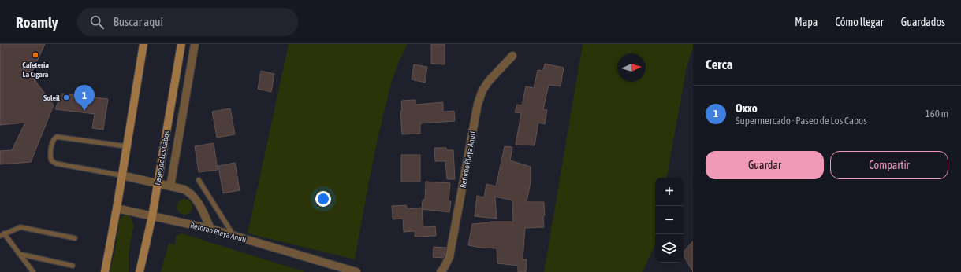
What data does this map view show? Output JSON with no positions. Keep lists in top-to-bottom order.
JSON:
{
  "streets": {
    "main road": ["Paseo de Los Cabos"],
    "street": ["Retorno Playa Anuti"]
  },
  "crossings": [
    ["Paseo de Los Cabos", "Retorno Playa Anuti"]
  ],
  "places": ["Cafeteria La Cigara", "Soleil"],
  "north": "right",
  "page": {
    "header": "Roamly",
    "search": "Buscar aquí",
    "nav": ["Mapa", "Cómo llegar", "Guardados"],
    "heading": "Cerca",
    "pins": "1",
    "list": [
      {
        "mark": "1",
        "name": "Oxxo",
        "note": "Supermercado · Paseo de Los Cabos",
        "value": "160 m"
      }
    ],
    "buttons": ["Guardar", "Compartir"],
    "map_buttons": ["+", "−"]
  }
}
